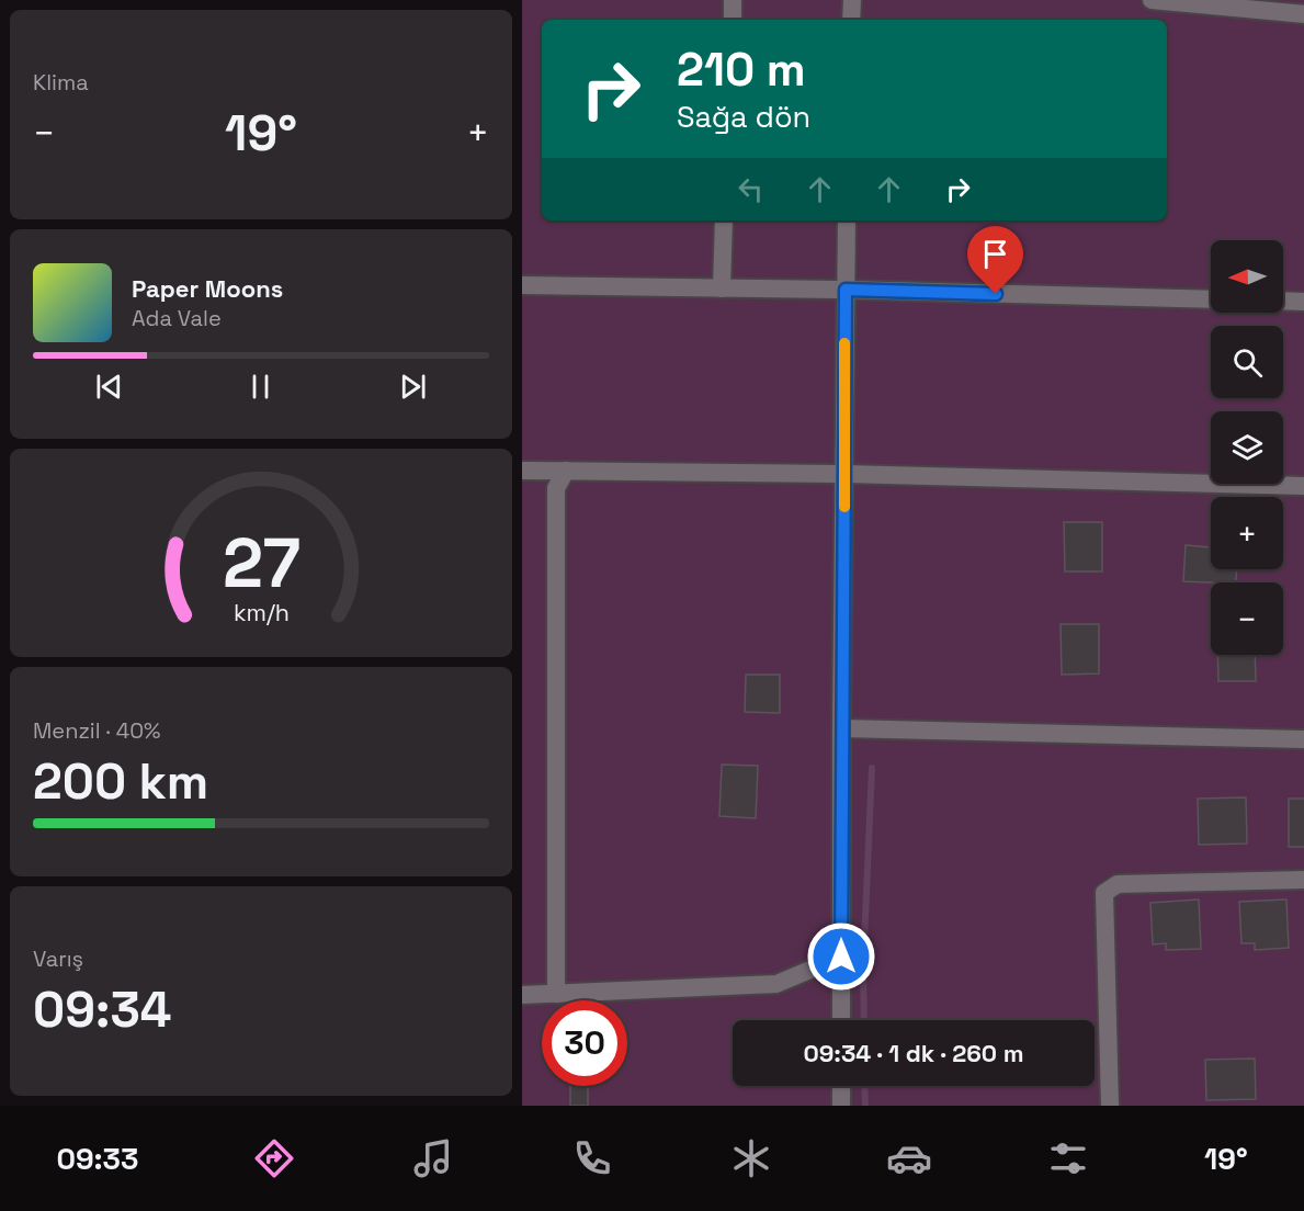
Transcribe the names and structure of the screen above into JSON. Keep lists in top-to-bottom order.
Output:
{
  "north": "left",
  "page": {
    "tile": [
      "Klima",
      ["Menzil · 40%", "200 km"],
      ["Varış", "09:34"]
    ],
    "turn": ["210 m", "Sağa dön"],
    "heat": ["−", "19°", "+"],
    "map_buttons": ["+", "−"],
    "song": ["Paper Moons", "Ada Vale"],
    "limit": "30",
    "trip": "09:34 · 1 dk · 260 m",
    "tabs": ["09:33", "19°"],
    "gauge": ["27", "km/h"]
  }
}
